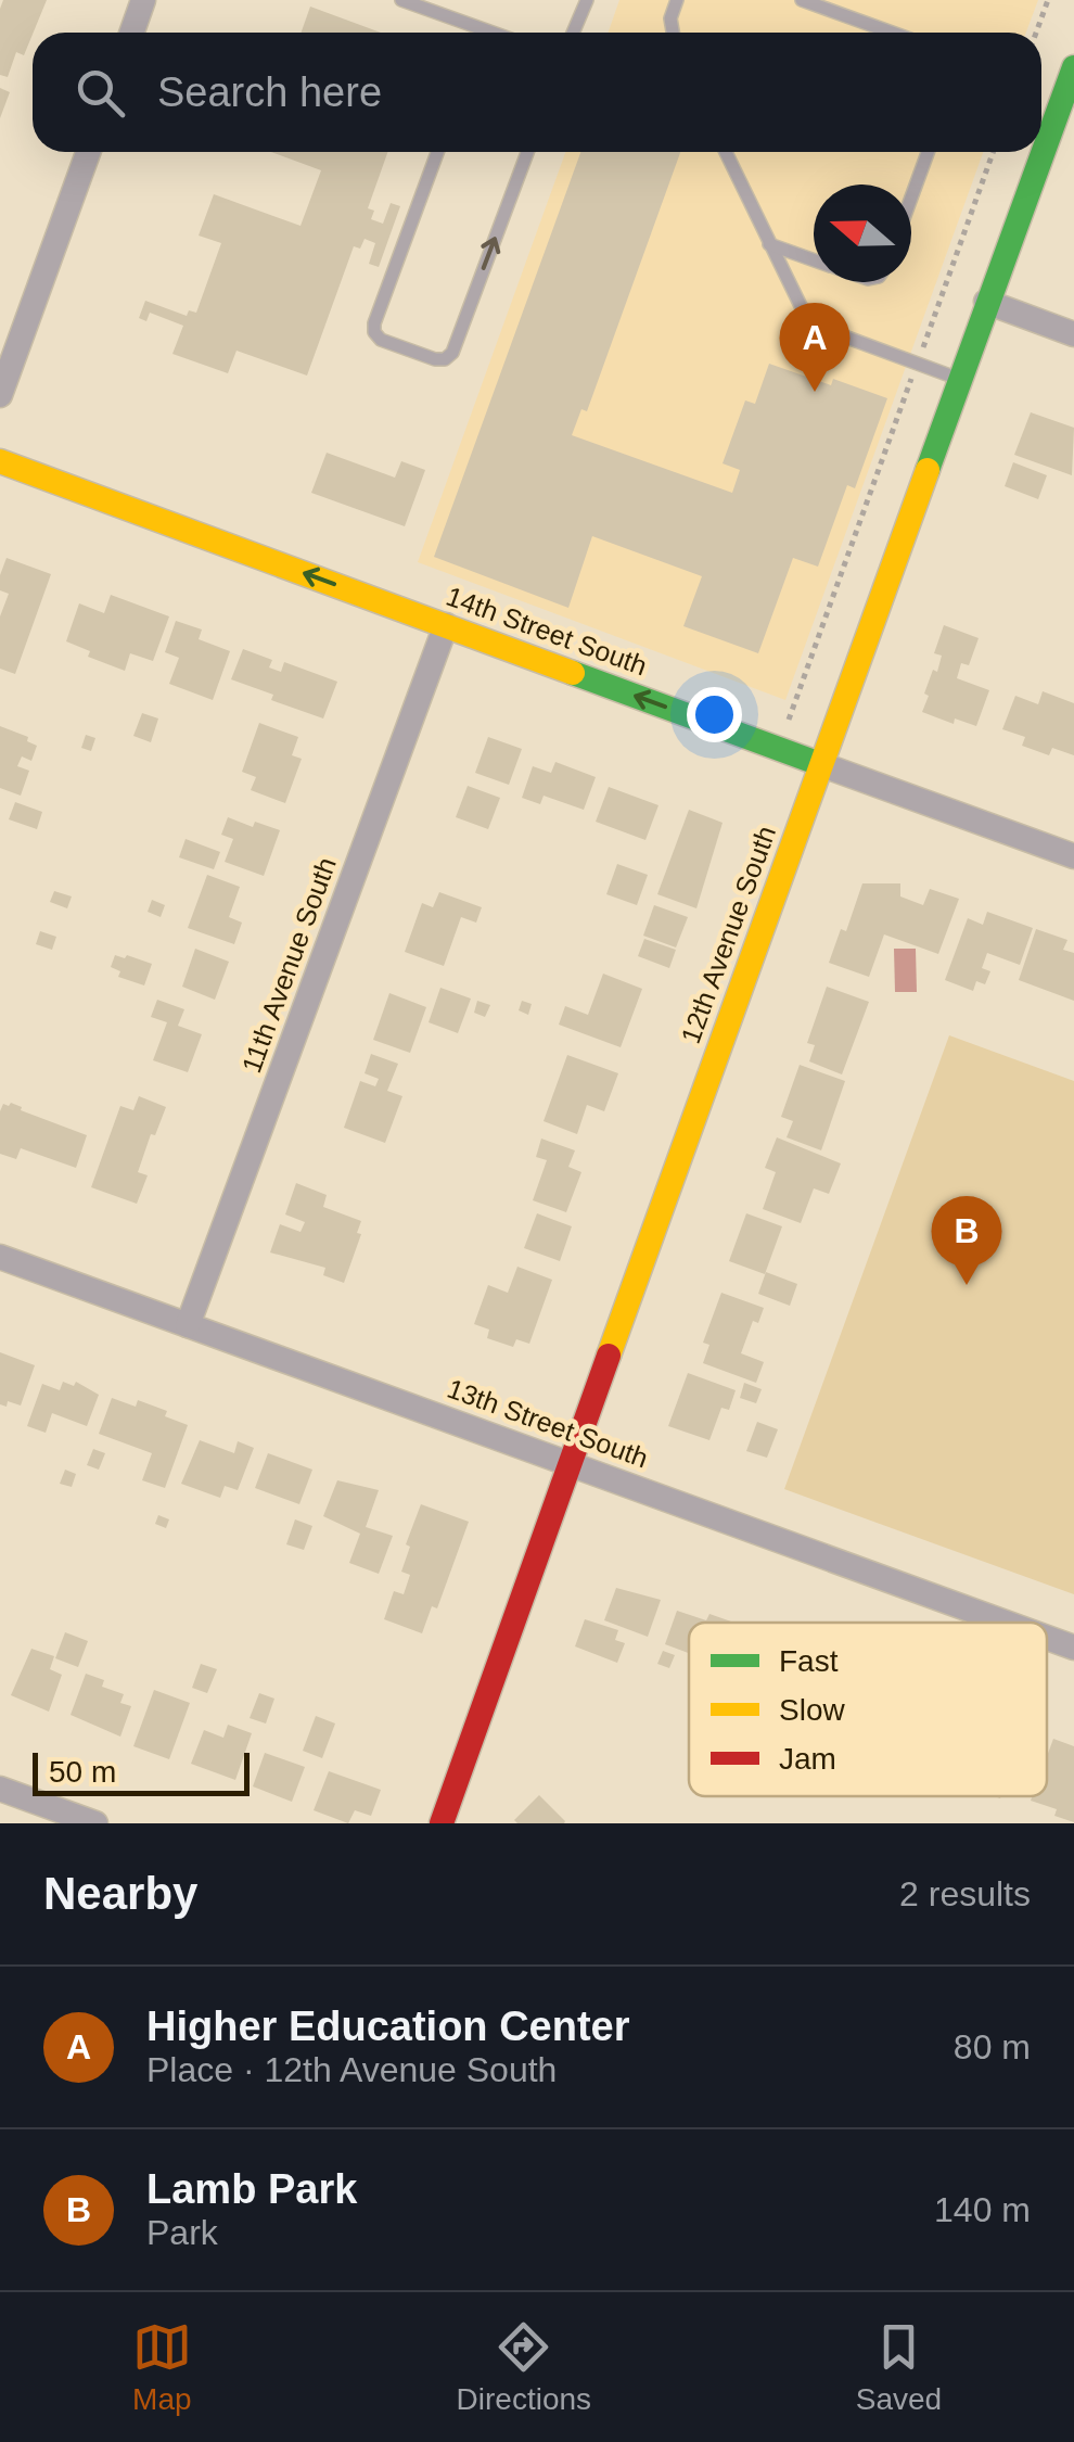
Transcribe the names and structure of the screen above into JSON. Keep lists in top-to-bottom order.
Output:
{
  "streets": {
    "street": [
      "14th Street South",
      "12th Avenue South",
      "11th Avenue South",
      "13th Street South"
    ]
  },
  "crossings": [
    ["14th Street South", "12th Avenue South"],
    ["14th Street South", "11th Avenue South"],
    ["12th Avenue South", "13th Street South"],
    ["11th Avenue South", "13th Street South"]
  ],
  "one_way": ["14th Street South"],
  "legend": ["Fast", "Slow", "Jam"],
  "scale_bar": "50 m",
  "north": "left",
  "page": {
    "search": "Search here",
    "pins": ["A", "B"],
    "scale": "50 m",
    "heading": ["Nearby", "2 results"],
    "list": [
      {
        "mark": "A",
        "name": "Higher Education Center",
        "note": "Place · 12th Avenue South",
        "value": "80 m"
      },
      {
        "mark": "B",
        "name": "Lamb Park",
        "note": "Park",
        "value": "140 m"
      }
    ],
    "nav": ["Map", "Directions", "Saved"]
  }
}
